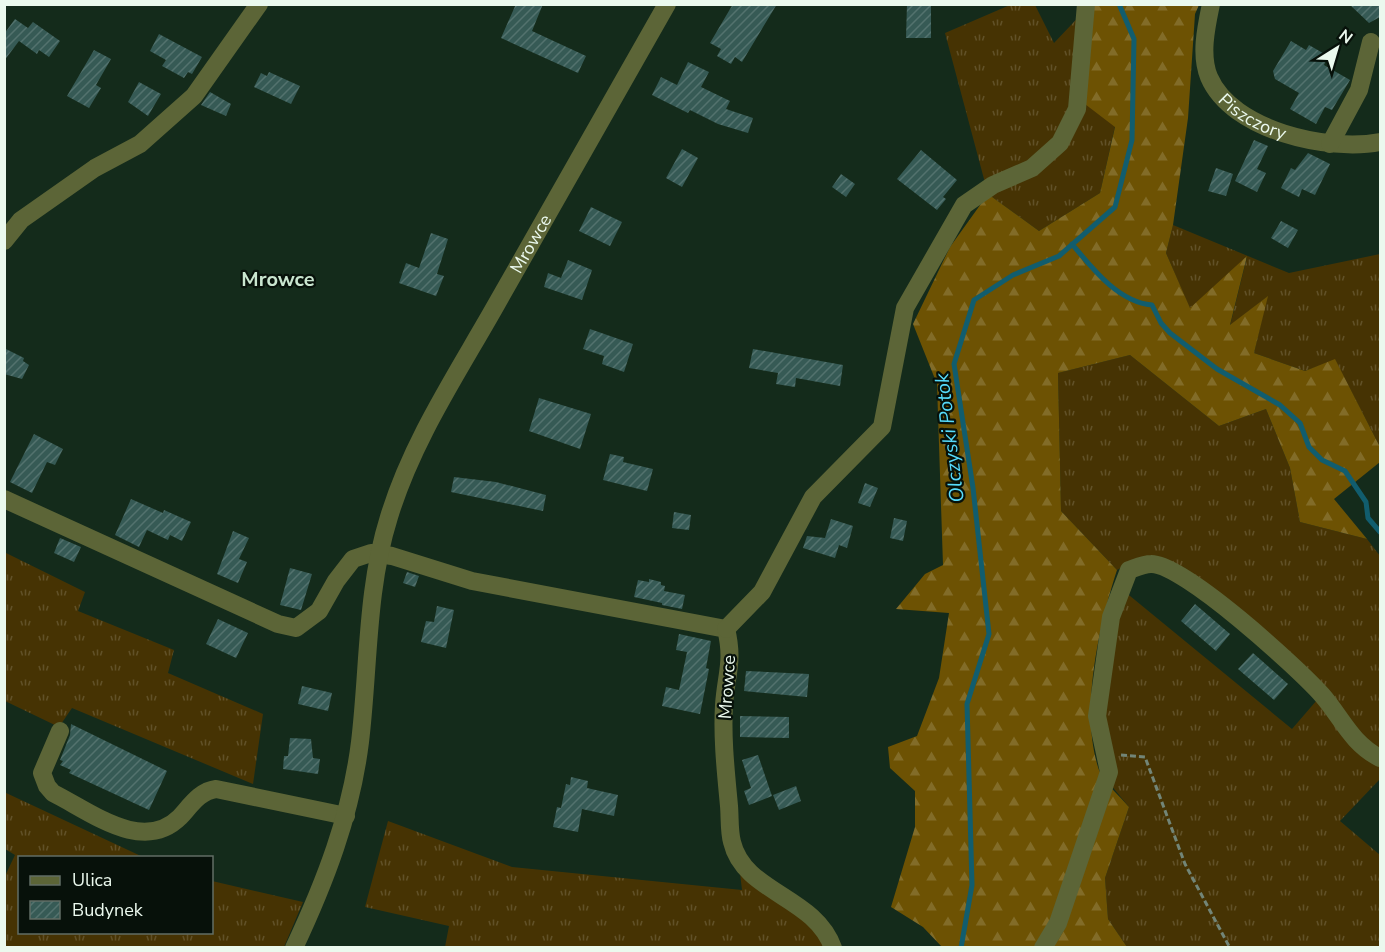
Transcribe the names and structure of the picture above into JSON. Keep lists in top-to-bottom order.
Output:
{
  "streets": {
    "street": ["Piszczory", "Mrowce"]
  },
  "districts": ["Mrowce"],
  "water": ["Olczyski Potok"],
  "legend": ["Ulica", "Budynek"],
  "north": "top right"
}
